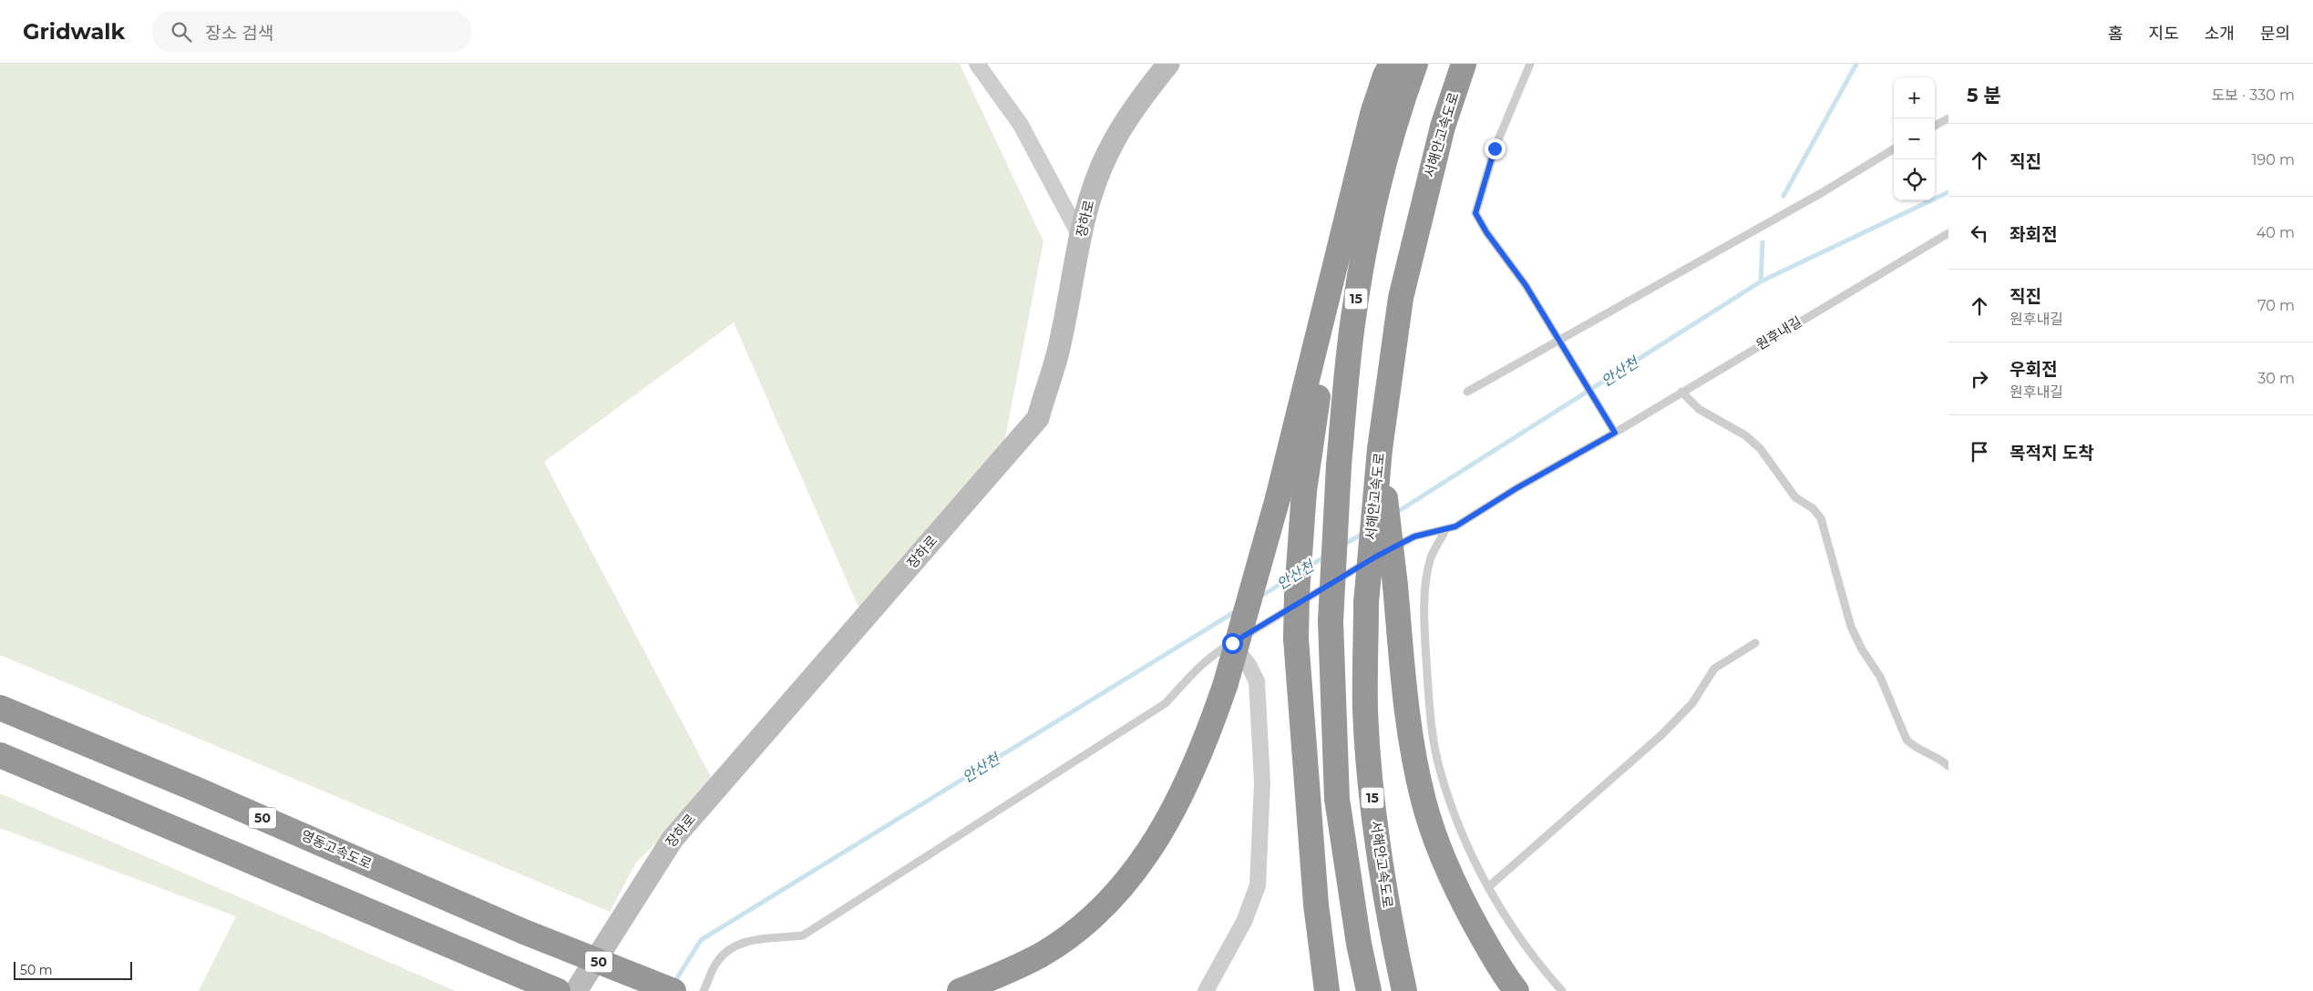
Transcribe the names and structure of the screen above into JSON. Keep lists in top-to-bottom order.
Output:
{
  "streets": {
    "highway": [
      "서해안고속도로",
      "15",
      "50",
      "영동고속도로"
    ],
    "street": ["장하로"],
    "lane": ["원후내길"]
  },
  "water": ["안산천"],
  "scale_bar": "50 m",
  "page": {
    "header": "Gridwalk",
    "search": "장소 검색",
    "nav": [
      "홈",
      "지도",
      "소개",
      "문의"
    ],
    "heading": ["5 분", "도보 · 330 m"],
    "map_buttons": ["+", "−"],
    "list": [
      ["직진", "190 m"],
      ["좌회전", "40 m"],
      ["직진", "원후내길", "70 m"],
      ["우회전", "원후내길", "30 m"],
      "목적지 도착"
    ],
    "scale": "50 m"
  }
}
